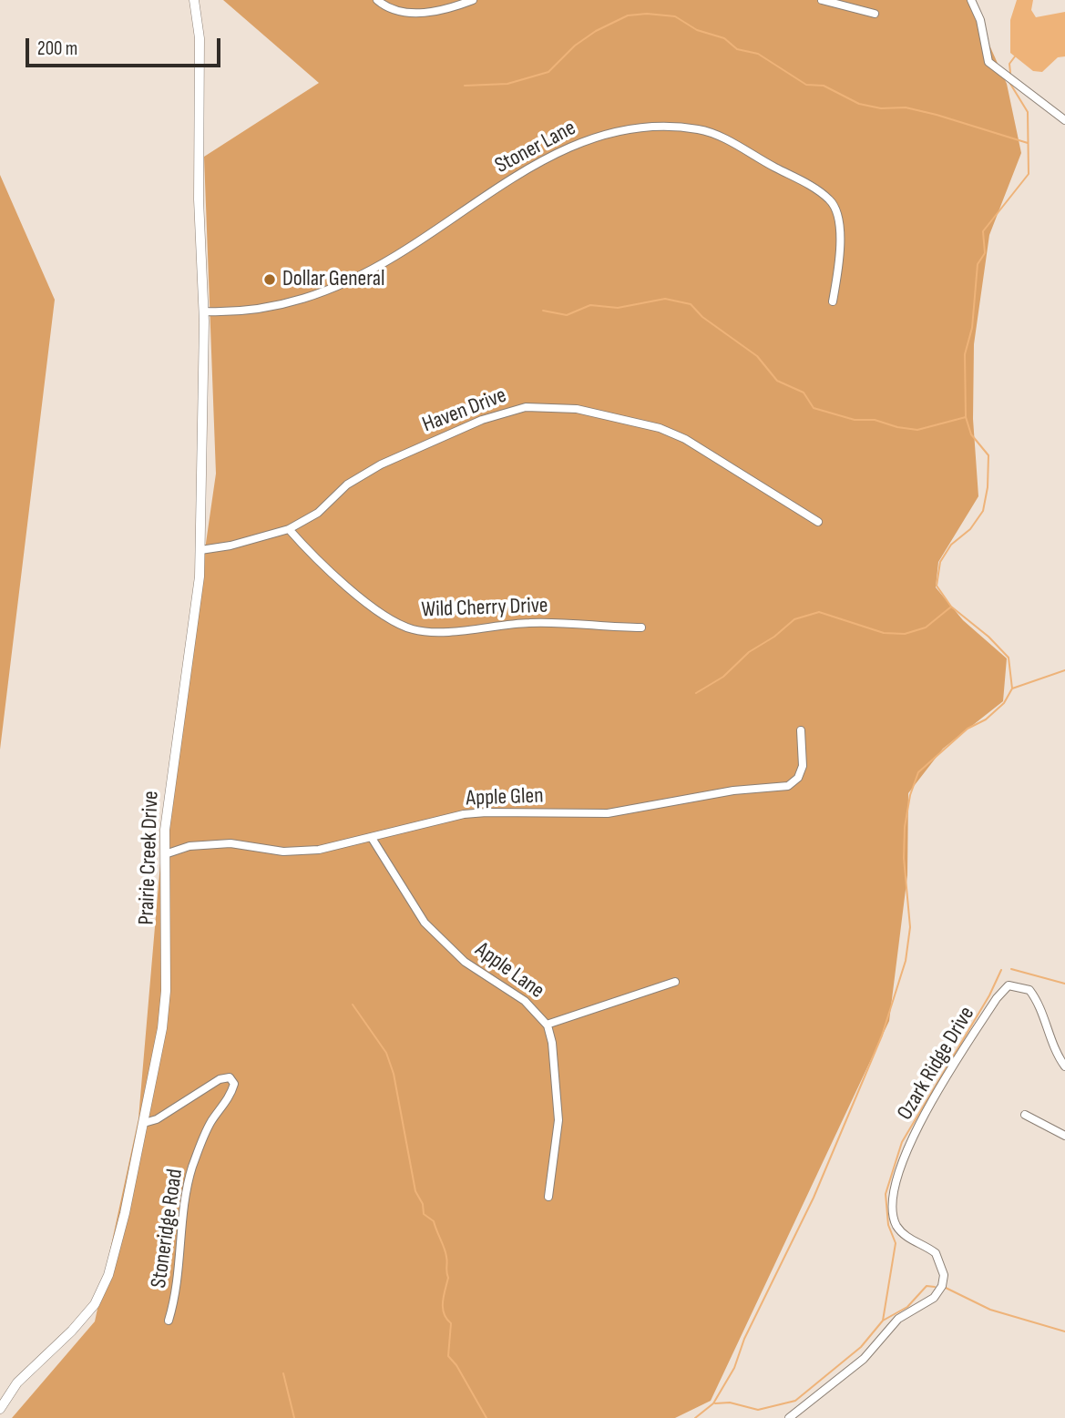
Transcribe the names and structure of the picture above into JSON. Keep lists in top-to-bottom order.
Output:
{
  "streets": {
    "main road": ["Prairie Creek Drive"],
    "street": [
      "Stoner Lane",
      "Haven Drive",
      "Wild Cherry Drive",
      "Apple Glen",
      "Apple Lane",
      "Ozark Ridge Drive",
      "Stoneridge Road"
    ]
  },
  "crossings": [
    ["Stoner Lane", "Prairie Creek Drive"],
    ["Haven Drive", "Wild Cherry Drive"],
    ["Haven Drive", "Prairie Creek Drive"],
    ["Apple Glen", "Prairie Creek Drive"],
    ["Apple Glen", "Apple Lane"],
    ["Prairie Creek Drive", "Stoneridge Road"]
  ],
  "places": ["Dollar General"],
  "scale_bar": "200 m"
}
